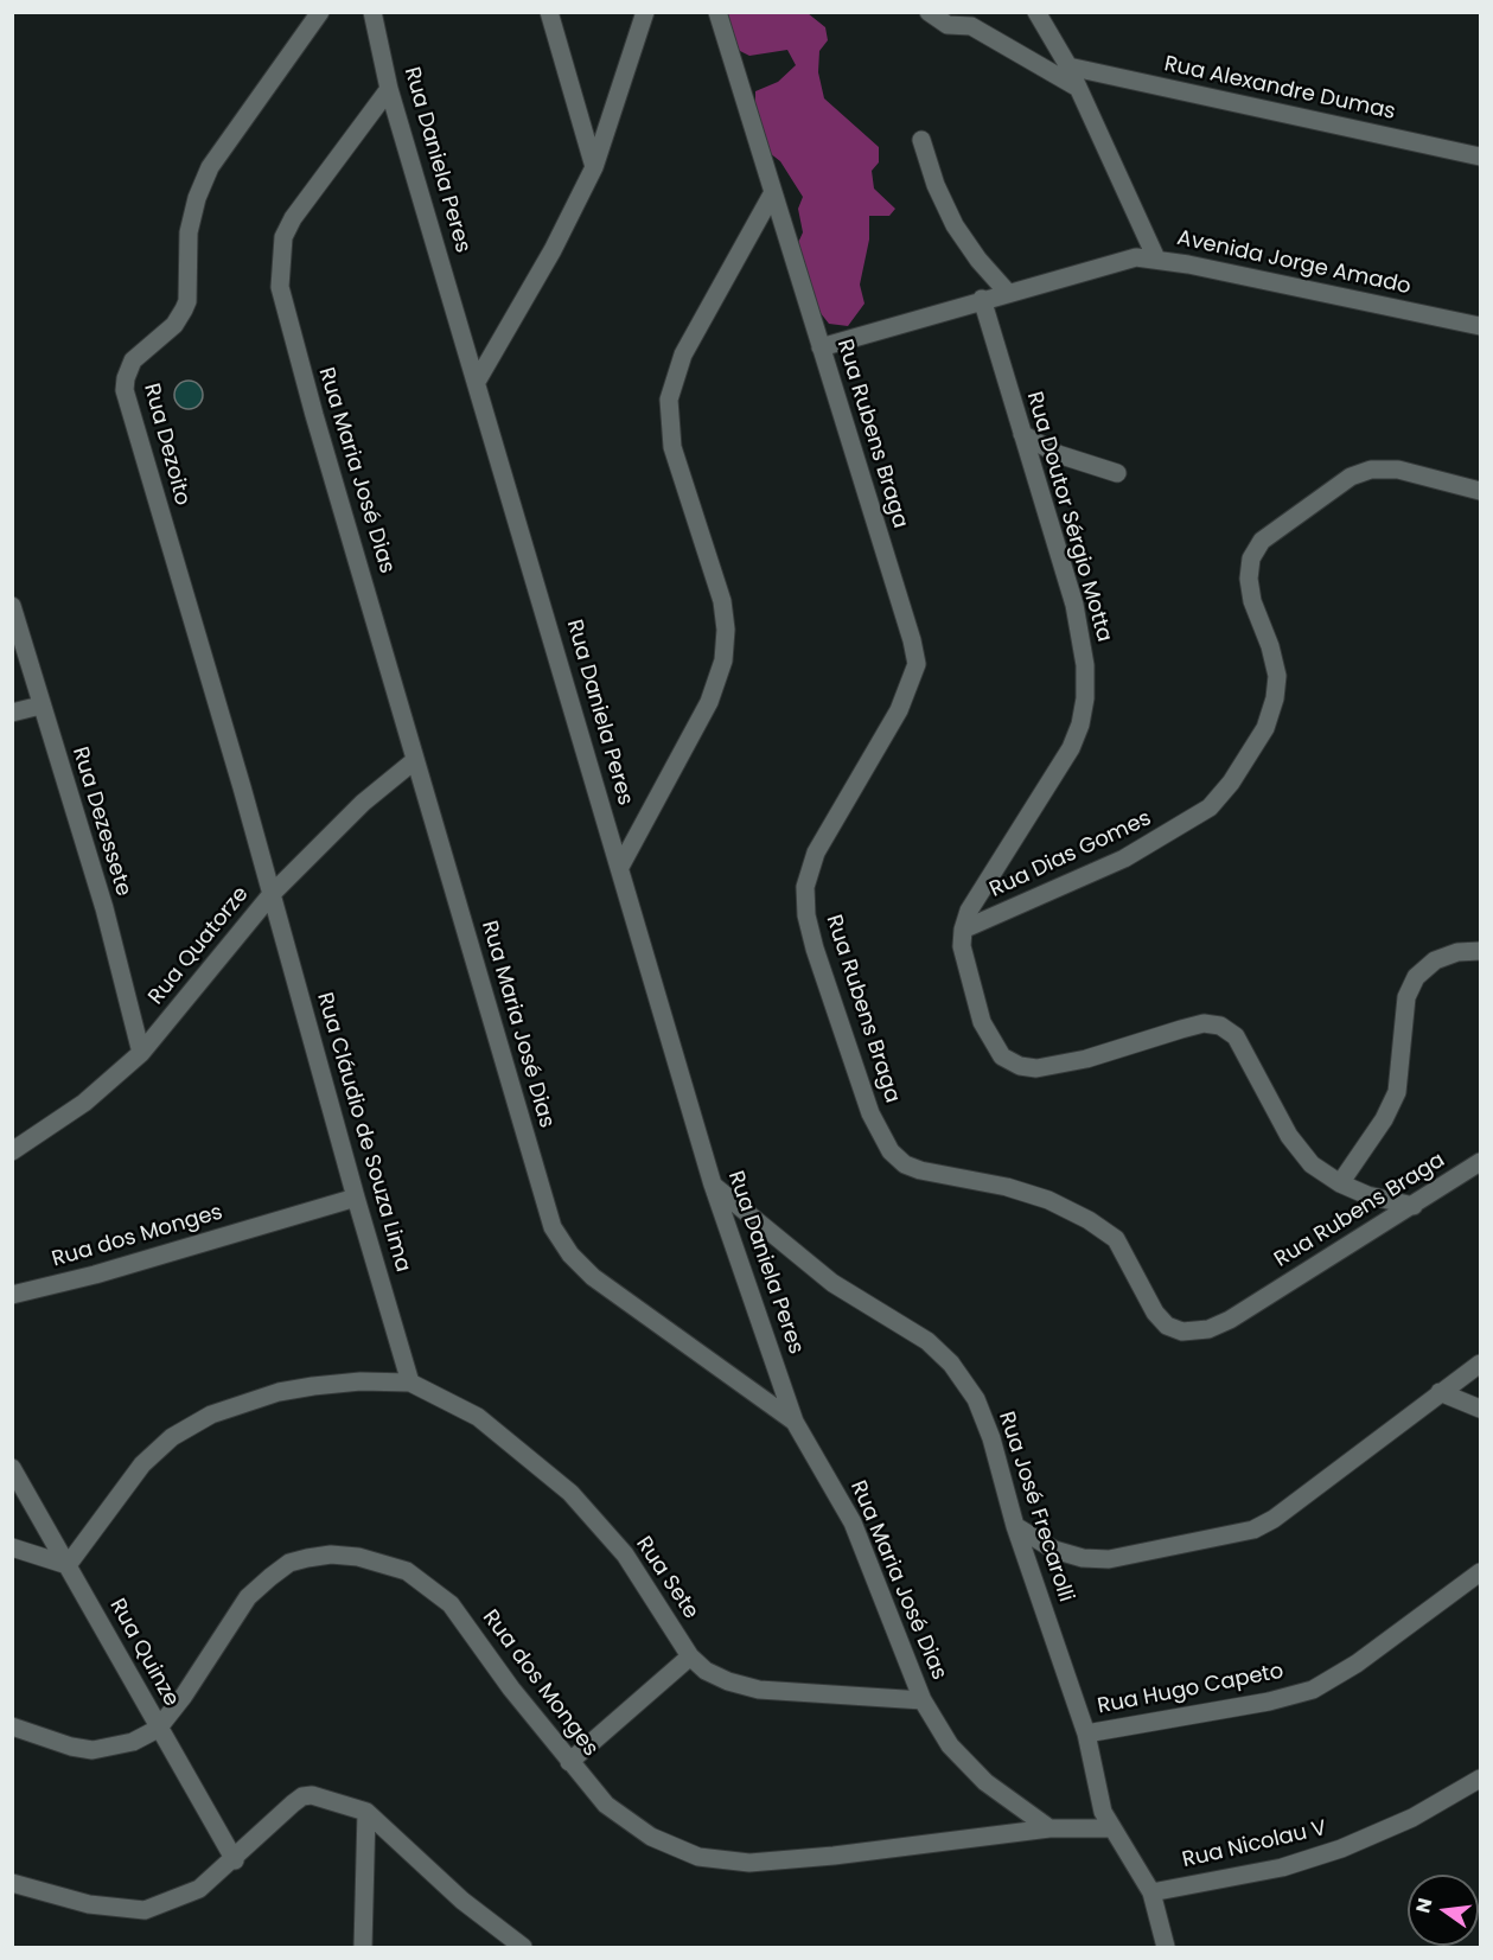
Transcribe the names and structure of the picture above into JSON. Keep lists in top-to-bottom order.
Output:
{
  "streets": {
    "street": [
      "Rua Alexandre Dumas",
      "Rua Daniela Peres",
      "Avenida Jorge Amado",
      "Rua Rubens Braga",
      "Rua Dezoito",
      "Rua Maria José Dias",
      "Rua Doutor Sérgio Motta",
      "Rua Dezessete",
      "Rua Dias Gomes",
      "Rua Quatorze",
      "Rua Cláudio de Souza Lima",
      "Rua dos Monges",
      "Rua José Frecarolli",
      "Rua Sete",
      "Rua Quinze",
      "Rua Hugo Capeto",
      "Rua Nicolau V"
    ]
  },
  "crossings": [
    ["Rua Alexandre Dumas", "Avenida Jorge Amado"],
    ["Rua Daniela Peres", "Rua Maria José Dias"],
    ["Rua Daniela Peres", "Rua José Frecarolli"],
    ["Rua Rubens Braga", "Rua Doutor Sérgio Motta"],
    ["Rua Dezoito", "Rua Quatorze"],
    ["Rua Dezoito", "Rua Cláudio de Souza Lima"],
    ["Rua Maria José Dias", "Rua Quatorze"],
    ["Rua Maria José Dias", "Rua dos Monges"],
    ["Rua Maria José Dias", "Rua Sete"],
    ["Rua Doutor Sérgio Motta", "Rua Dias Gomes"],
    ["Rua Dezessete", "Rua Quatorze"],
    ["Rua Quatorze", "Rua Cláudio de Souza Lima"],
    ["Rua Cláudio de Souza Lima", "Rua dos Monges"],
    ["Rua Cláudio de Souza Lima", "Rua Sete"],
    ["Rua dos Monges", "Rua José Frecarolli"],
    ["Rua dos Monges", "Rua Quinze"],
    ["Rua José Frecarolli", "Rua Hugo Capeto"],
    ["Rua José Frecarolli", "Rua Nicolau V"]
  ],
  "north": "left"
}
